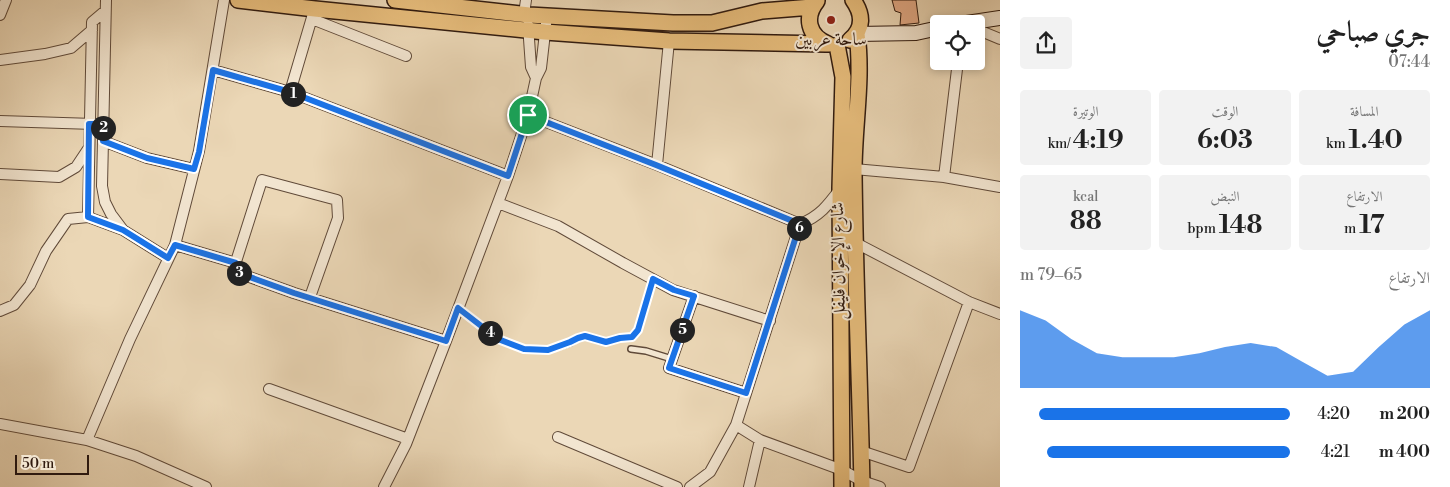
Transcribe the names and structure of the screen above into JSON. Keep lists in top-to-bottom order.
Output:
{
  "streets": {
    "main road": ["شارع الإخوان فليفل"]
  },
  "places": ["ساحة عربين"],
  "scale_bar": "50 m",
  "page": {
    "heading": ["جري صباحي", "07:44"],
    "pins": [
      "1",
      "2",
      "6",
      "3",
      "5",
      "4"
    ],
    "stats": [
      ["المسافة", "1.40 km"],
      ["الوقت", "6:03"],
      ["الوتيرة", "4:19 /km"],
      ["الارتفاع", "17 m"],
      ["النبض", "148 bpm"],
      ["kcal", "88"]
    ],
    "chart": ["الارتفاع", "65–79 m"],
    "list": [
      {
        "name": "200 m",
        "note": "4:20"
      },
      {
        "name": "400 m",
        "note": "4:21"
      }
    ],
    "scale": "50 m"
  }
}
